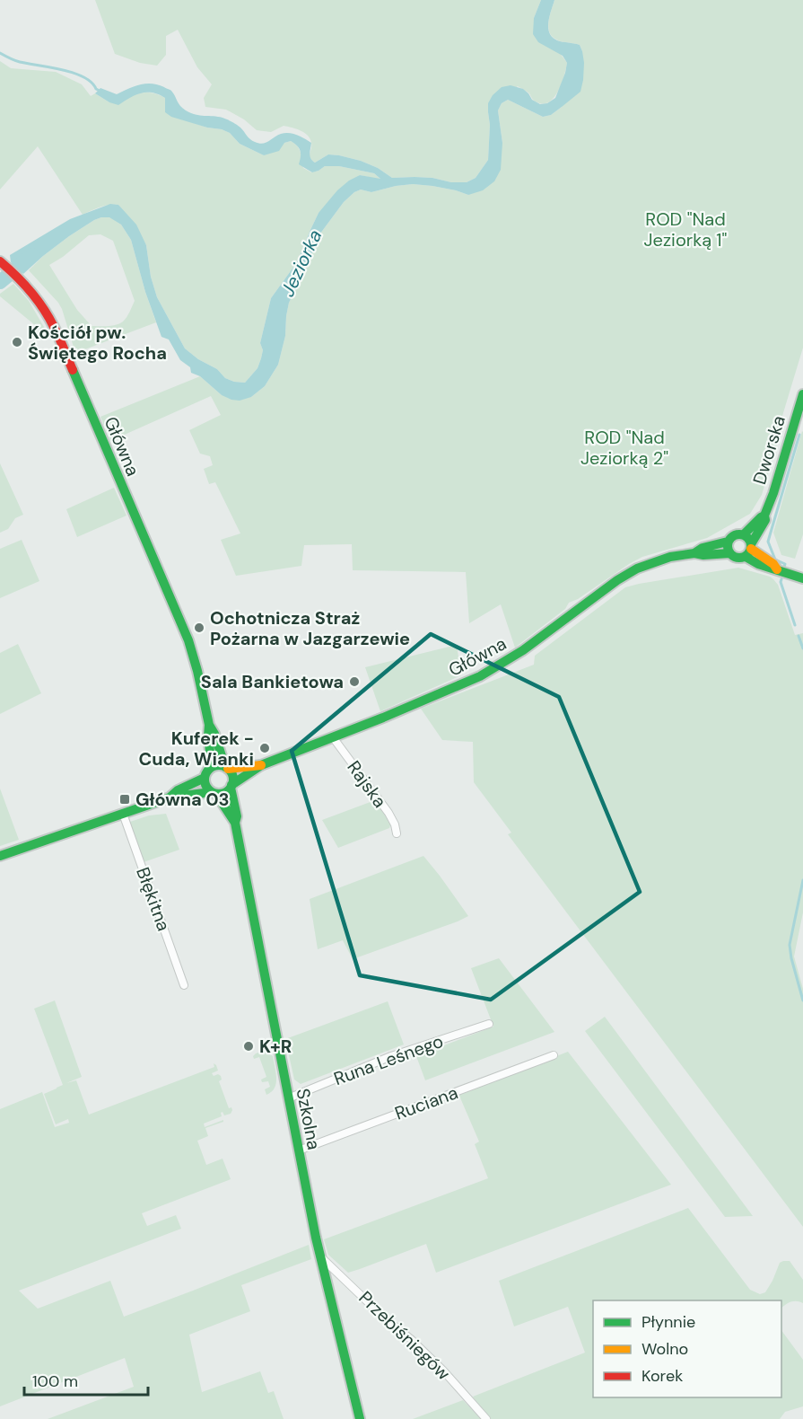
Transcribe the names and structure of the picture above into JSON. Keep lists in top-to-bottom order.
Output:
{
  "streets": {
    "street": [
      "Główna",
      "Dworska",
      "Rajska",
      "Błękitna",
      "Runa Leśnego",
      "Ruciana",
      "Szkolna",
      "Przebiśniegów"
    ]
  },
  "crossings": [
    ["Główna", "Dworska"],
    ["Główna", "Rajska"],
    ["Główna", "Szkolna"],
    ["Runa Leśnego", "Szkolna"],
    ["Ruciana", "Szkolna"],
    ["Szkolna", "Przebiśniegów"]
  ],
  "water": ["Jeziorka"],
  "parks": ["ROD \"Nad Jeziorką 1\"", "ROD \"Nad Jeziorką 2\""],
  "places": {
    "other": [
      "Kościół pw. Świętego Rocha",
      "Ochotnicza Straż Pożarna w Jazgarzewie",
      "Sala Bankietowa",
      "Kuferek - Cuda, Wianki",
      "K+R"
    ],
    "transit": ["Główna 03"]
  },
  "legend": ["Płynnie", "Wolno", "Korek"],
  "scale_bar": "100 m"
}
